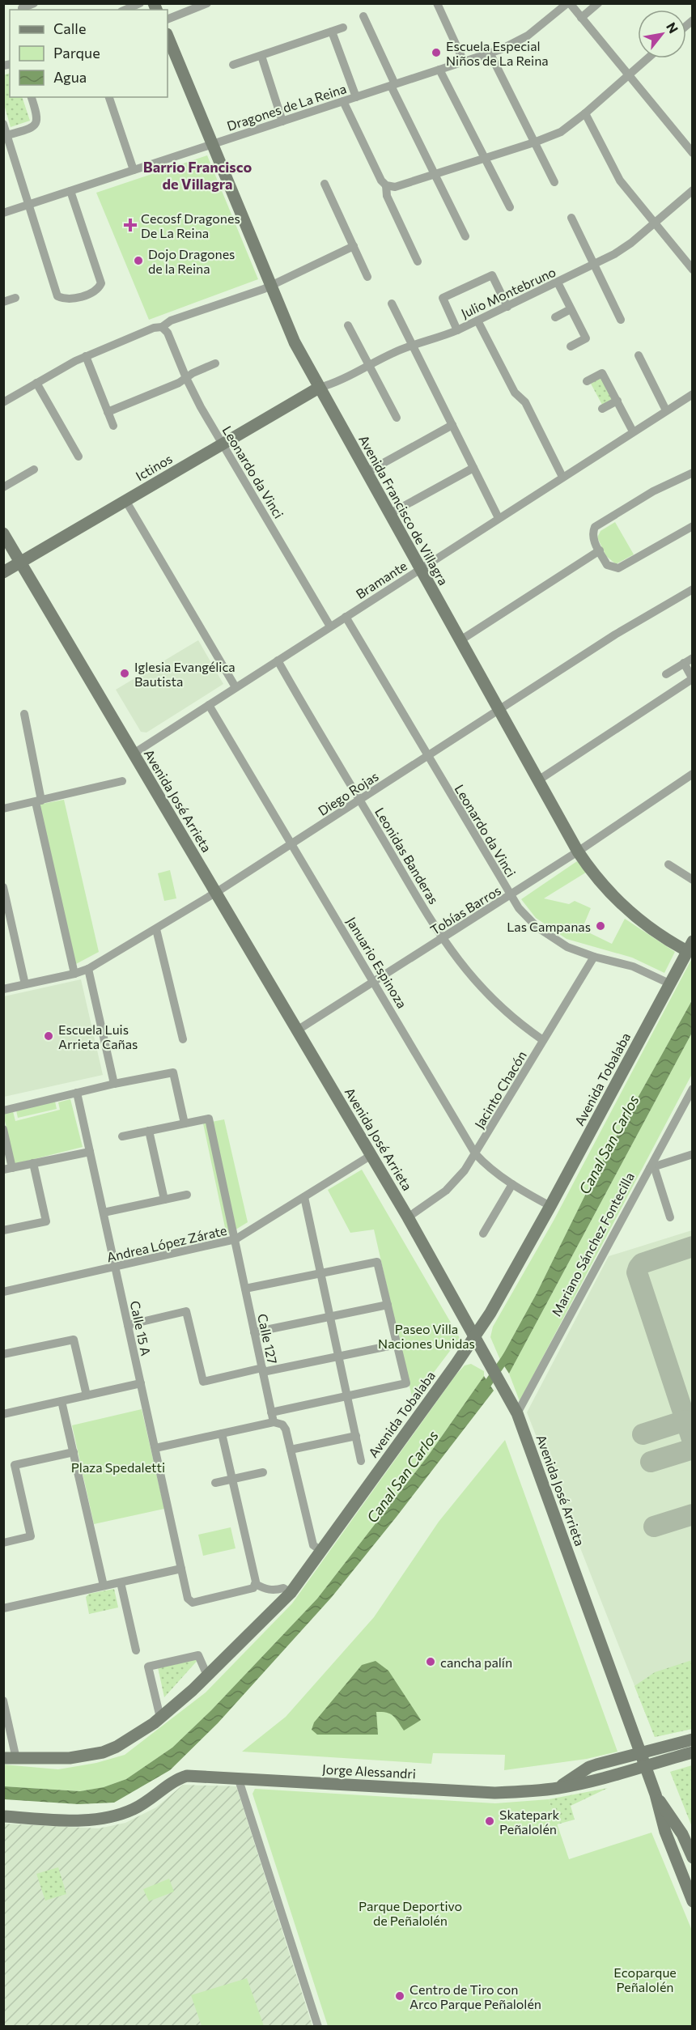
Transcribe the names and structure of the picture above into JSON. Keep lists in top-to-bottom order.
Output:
{
  "streets": {
    "main road": [
      "Ictinos",
      "Avenida Francisco de Villagra",
      "Avenida José Arrieta",
      "Avenida Tobalaba",
      "Jorge Alessandri"
    ],
    "street": [
      "Dragones de La Reina",
      "Julio Montebruno",
      "Leonardo da Vinci",
      "Bramante",
      "Diego Rojas",
      "Leonidas Banderas",
      "Tobías Barros",
      "Januario Espinoza",
      "Jacinto Chacón",
      "Andrea López Zárate",
      "Mariano Sánchez Fontecilla",
      "Calle 15 A",
      "Calle 127"
    ]
  },
  "crossings": [
    ["Dragones de La Reina", "Avenida Francisco de Villagra"],
    ["Julio Montebruno", "Ictinos"],
    ["Julio Montebruno", "Avenida Francisco de Villagra"],
    ["Ictinos", "Leonardo da Vinci"],
    ["Ictinos", "Avenida Francisco de Villagra"],
    ["Ictinos", "Avenida José Arrieta"],
    ["Leonardo da Vinci", "Bramante"],
    ["Leonardo da Vinci", "Diego Rojas"],
    ["Leonardo da Vinci", "Tobías Barros"],
    ["Leonardo da Vinci", "Avenida Tobalaba"],
    ["Leonardo da Vinci", "Jacinto Chacón"],
    ["Avenida Francisco de Villagra", "Bramante"],
    ["Avenida Francisco de Villagra", "Diego Rojas"],
    ["Avenida Francisco de Villagra", "Tobías Barros"],
    ["Avenida Francisco de Villagra", "Avenida Tobalaba"],
    ["Bramante", "Avenida José Arrieta"],
    ["Bramante", "Leonidas Banderas"],
    ["Bramante", "Januario Espinoza"],
    ["Diego Rojas", "Avenida José Arrieta"],
    ["Diego Rojas", "Leonidas Banderas"],
    ["Diego Rojas", "Januario Espinoza"],
    ["Avenida José Arrieta", "Tobías Barros"],
    ["Avenida José Arrieta", "Avenida Tobalaba"],
    ["Avenida José Arrieta", "Jacinto Chacón"],
    ["Avenida José Arrieta", "Andrea López Zárate"],
    ["Avenida José Arrieta", "Mariano Sánchez Fontecilla"],
    ["Avenida José Arrieta", "Jorge Alessandri"],
    ["Leonidas Banderas", "Tobías Barros"],
    ["Leonidas Banderas", "Jacinto Chacón"],
    ["Tobías Barros", "Januario Espinoza"],
    ["Januario Espinoza", "Avenida Tobalaba"],
    ["Januario Espinoza", "Jacinto Chacón"],
    ["Avenida Tobalaba", "Calle 127"],
    ["Andrea López Zárate", "Calle 15 A"],
    ["Andrea López Zárate", "Calle 127"]
  ],
  "districts": ["Barrio Francisco de Villagra"],
  "water": ["Canal San Carlos"],
  "parks": [
    "Paseo Villa Naciones Unidas",
    "Plaza Spedaletti",
    "Parque Deportivo de Peñalolén",
    "Ecoparque Peñalolén"
  ],
  "places": {
    "other": [
      "Escuela Especial Niños de La Reina",
      "Dojo Dragones de la Reina",
      "Iglesia Evangélica Bautista",
      "Las Campanas",
      "Escuela Luis Arrieta Cañas",
      "cancha palín",
      "Skatepark Peñalolén",
      "Centro de Tiro con Arco Parque Peñalolén"
    ],
    "health": ["Cecosf Dragones De La Reina"]
  },
  "legend": ["Calle", "Parque", "Agua"],
  "north": "top right"
}
